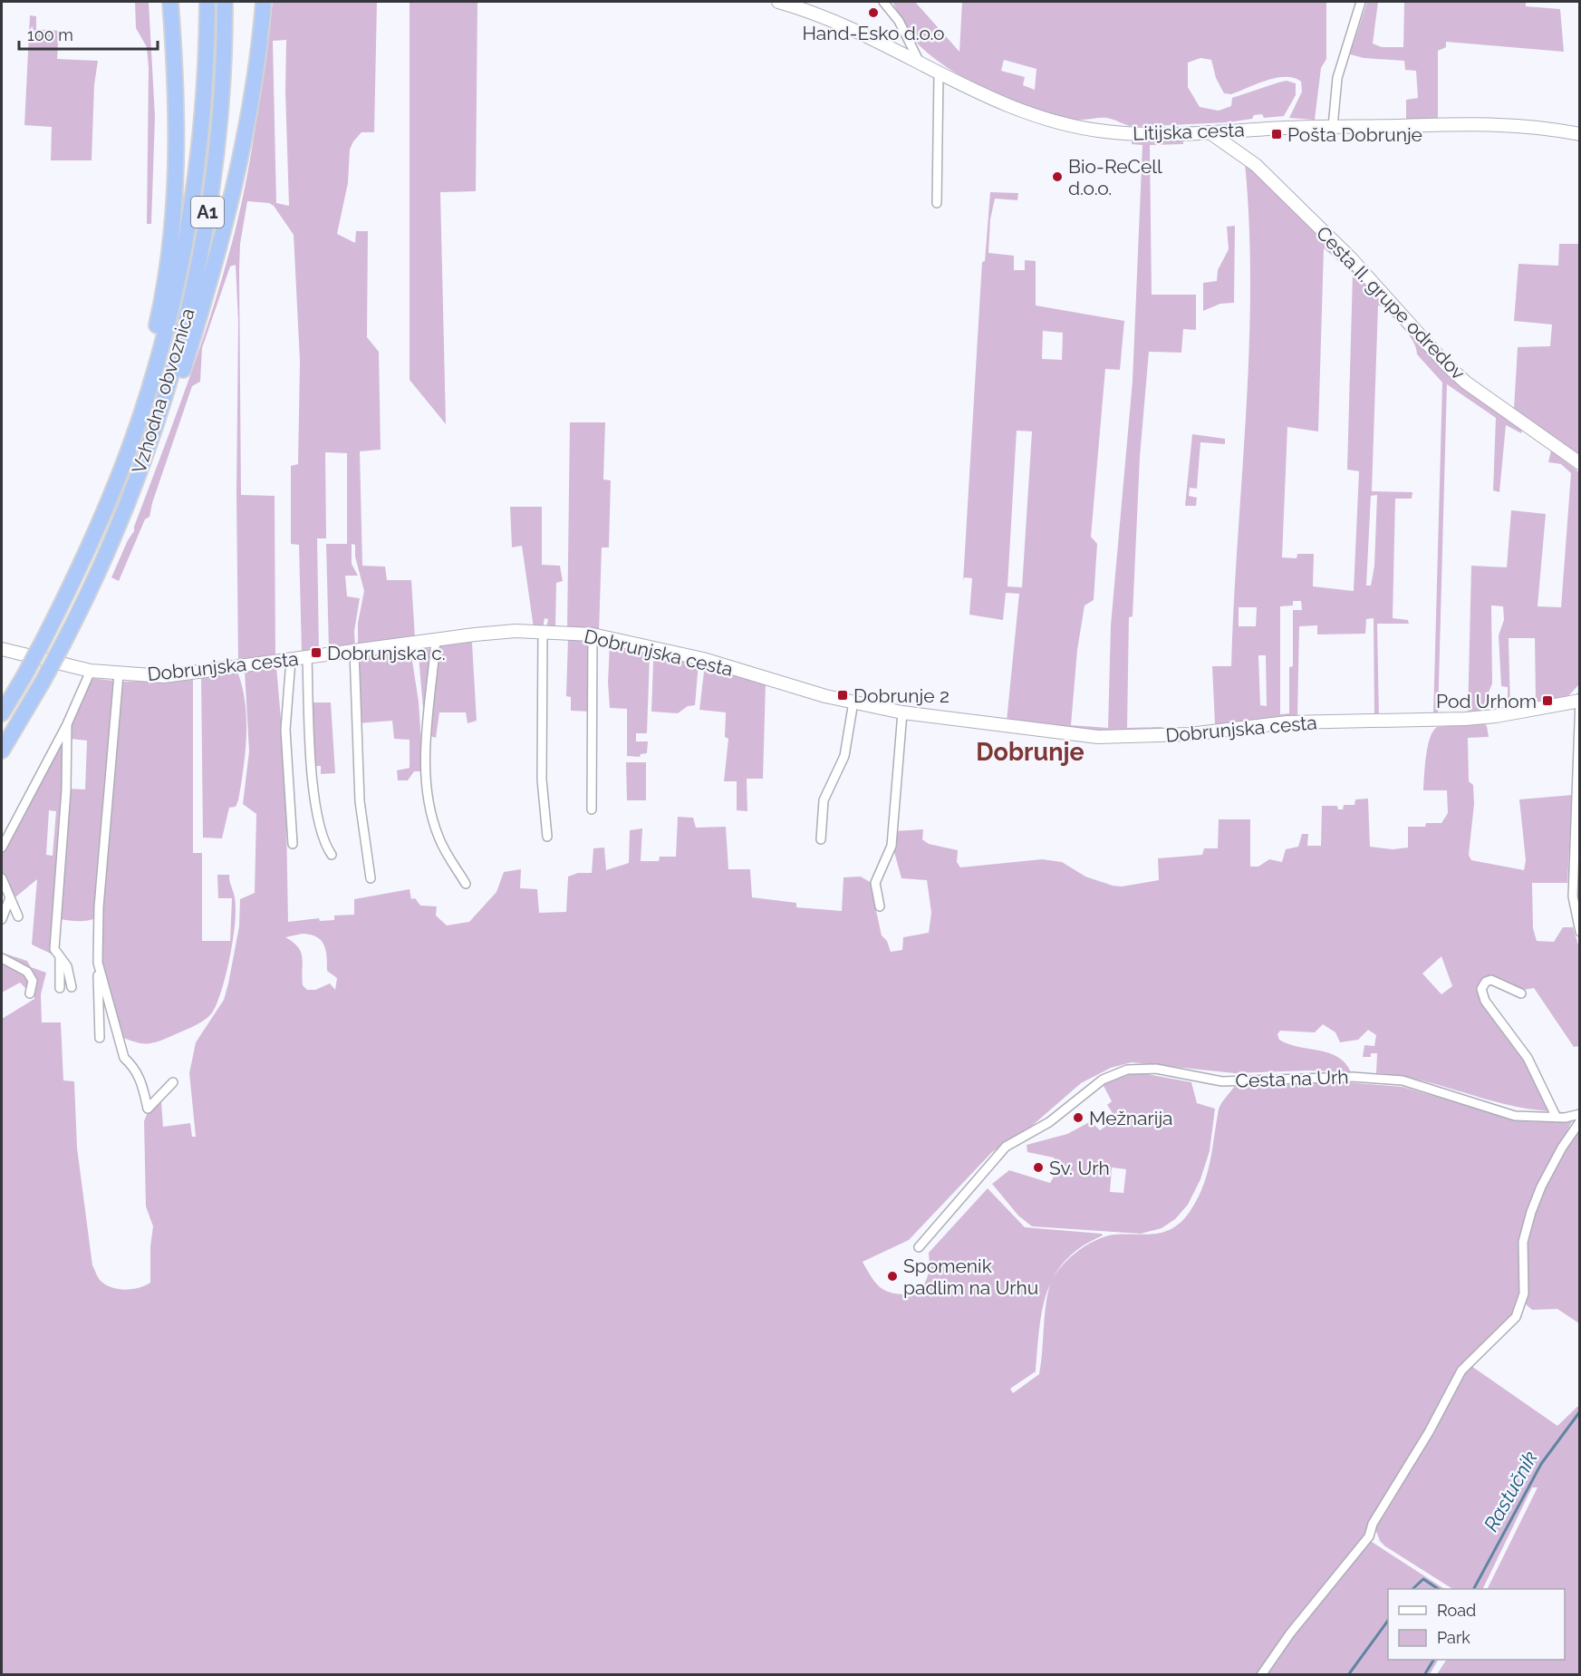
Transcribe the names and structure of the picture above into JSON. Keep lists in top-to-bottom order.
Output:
{
  "streets": {
    "highway": ["A1", "Vzhodna obvoznica"],
    "street": [
      "Litijska cesta",
      "Cesta II. grupe odredov",
      "Dobrunjska cesta",
      "Cesta na Urh"
    ]
  },
  "crossings": [
    ["Litijska cesta", "Cesta II. grupe odredov"]
  ],
  "districts": ["Dobrunje"],
  "water": ["Rastučnik"],
  "places": {
    "other": [
      "Hand-Esko d.o.o",
      "Bio-ReCell d.o.o.",
      "Mežnarija",
      "Sv. Urh",
      "Spomenik padlim na Urhu"
    ],
    "transit": [
      "Pošta Dobrunje",
      "Dobrunjska c.",
      "Dobrunje 2",
      "Pod Urhom"
    ]
  },
  "legend": ["Road", "Park"],
  "scale_bar": "100 m"
}
